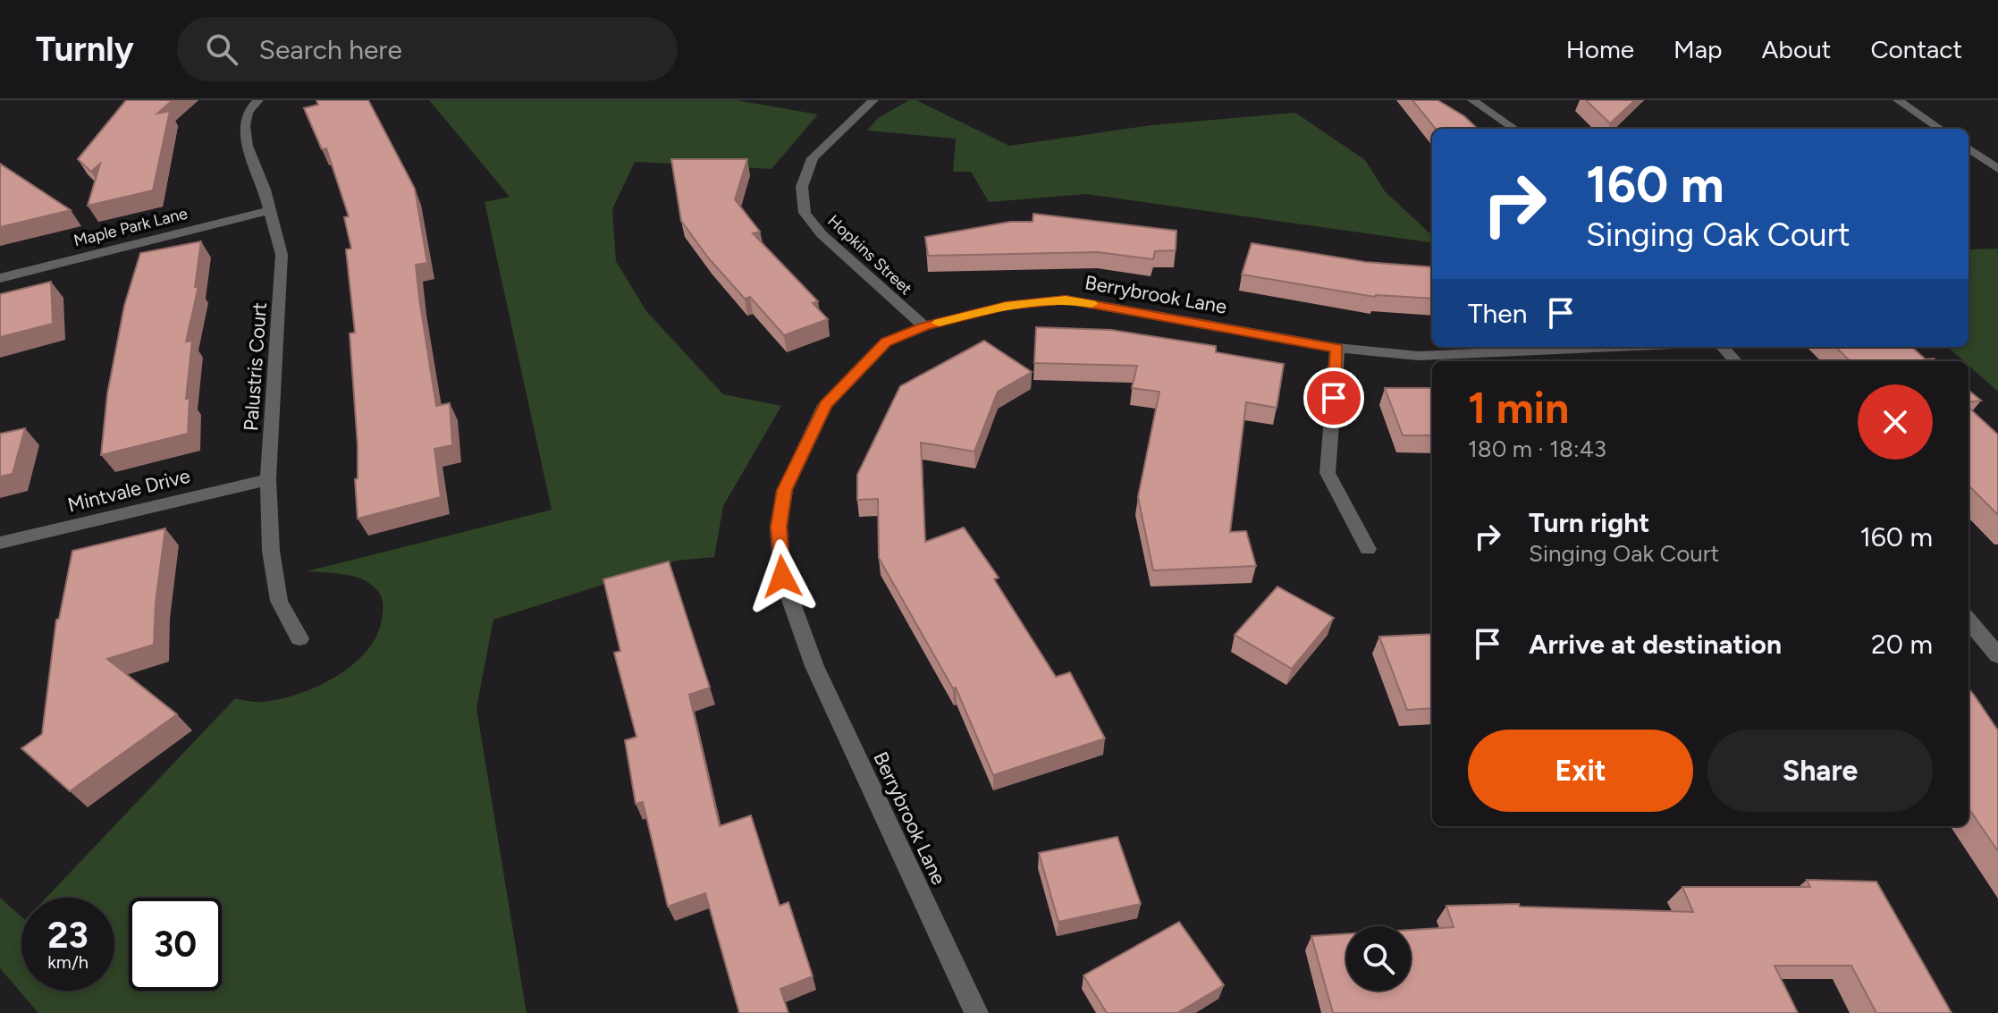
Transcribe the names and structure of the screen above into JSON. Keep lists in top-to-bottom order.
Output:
{
  "streets": {
    "street": [
      "Maple Park Lane",
      "Hopkins Street",
      "Berrybrook Lane",
      "Palustris Court",
      "Mintvale Drive"
    ]
  },
  "crossings": [
    ["Maple Park Lane", "Palustris Court"],
    ["Hopkins Street", "Berrybrook Lane"],
    ["Palustris Court", "Mintvale Drive"]
  ],
  "page": {
    "header": "Turnly",
    "search": "Search here",
    "nav": [
      "Home",
      "Map",
      "About",
      "Contact"
    ],
    "turn": ["160 m", "Singing Oak Court"],
    "then": "Then",
    "heading": ["1 min", "180 m · 18:43"],
    "list": [
      {
        "name": "Turn right",
        "note": "Singing Oak Court",
        "value": "160 m"
      },
      {
        "name": "Arrive at destination",
        "value": "20 m"
      }
    ],
    "buttons": ["Exit", "Share"],
    "speed": "23 km/h",
    "limit": "30"
  }
}
